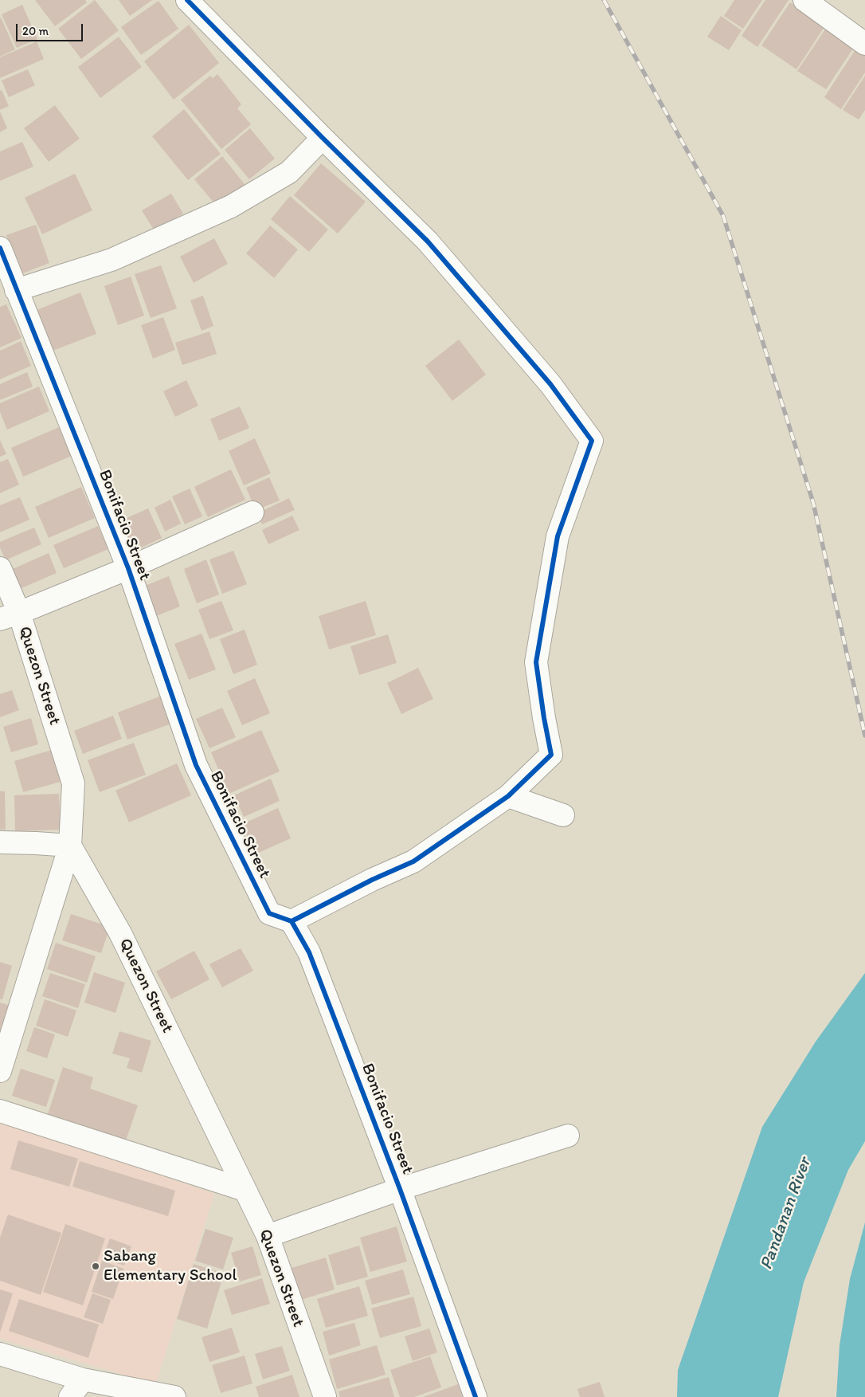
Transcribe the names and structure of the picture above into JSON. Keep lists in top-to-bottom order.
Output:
{
  "streets": {
    "street": ["Bonifacio Street", "Quezon Street"]
  },
  "water": ["Pandanan River"],
  "places": ["Sabang Elementary School"],
  "scale_bar": "20 m"
}
